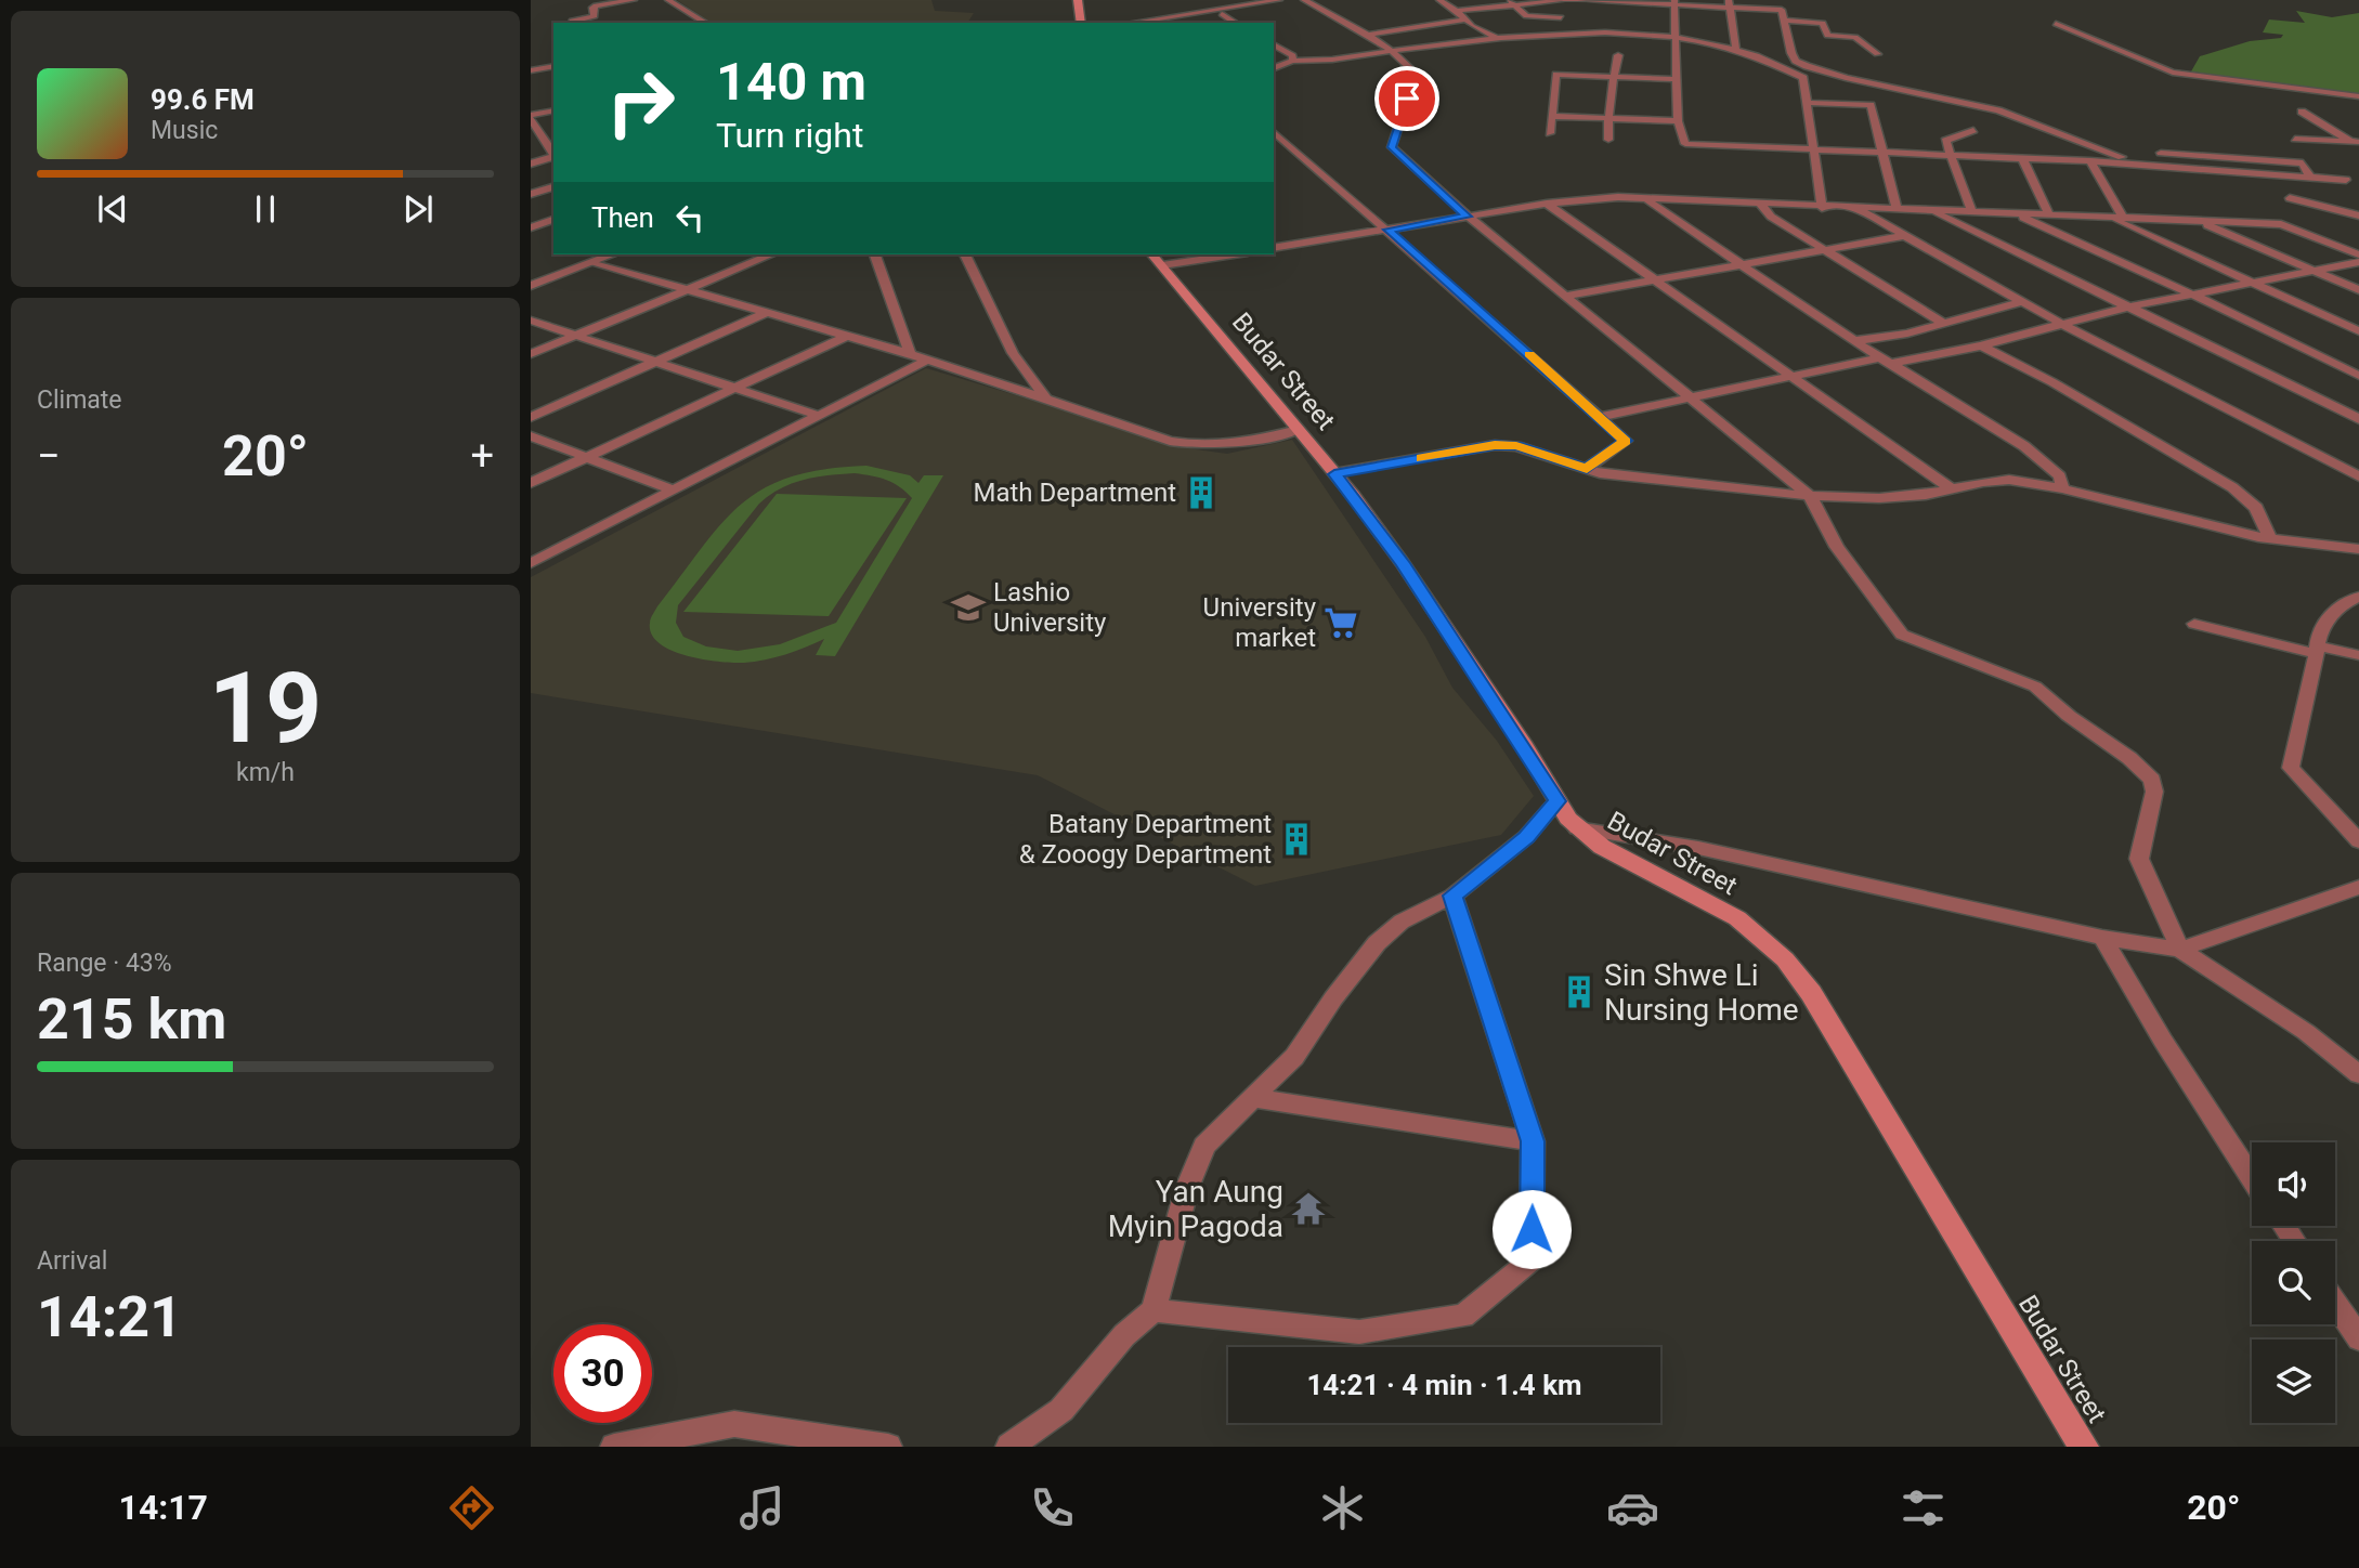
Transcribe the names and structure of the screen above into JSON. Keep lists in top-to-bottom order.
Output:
{
  "streets": {
    "main road": ["Budar Street"]
  },
  "places": {
    "building": ["Math Department", "Batany Department & Zooogy Department", "Sin Shwe Li Nursing Home"],
    "school or university": ["Lashio University"],
    "supermarket": ["University market"],
    "temple": ["Yan Aung Myin Pagoda"]
  },
  "page": {
    "turn": ["140 m", "Turn right"],
    "song": ["99.6 FM", "Music"],
    "then": "Then",
    "tile": [
      "Climate",
      ["19", "km/h"],
      ["Range · 43%", "215 km"],
      ["Arrival", "14:21"]
    ],
    "heat": ["−", "20°", "+"],
    "limit": "30",
    "trip": "14:21 · 4 min · 1.4 km",
    "tabs": ["14:17", "20°"]
  }
}
